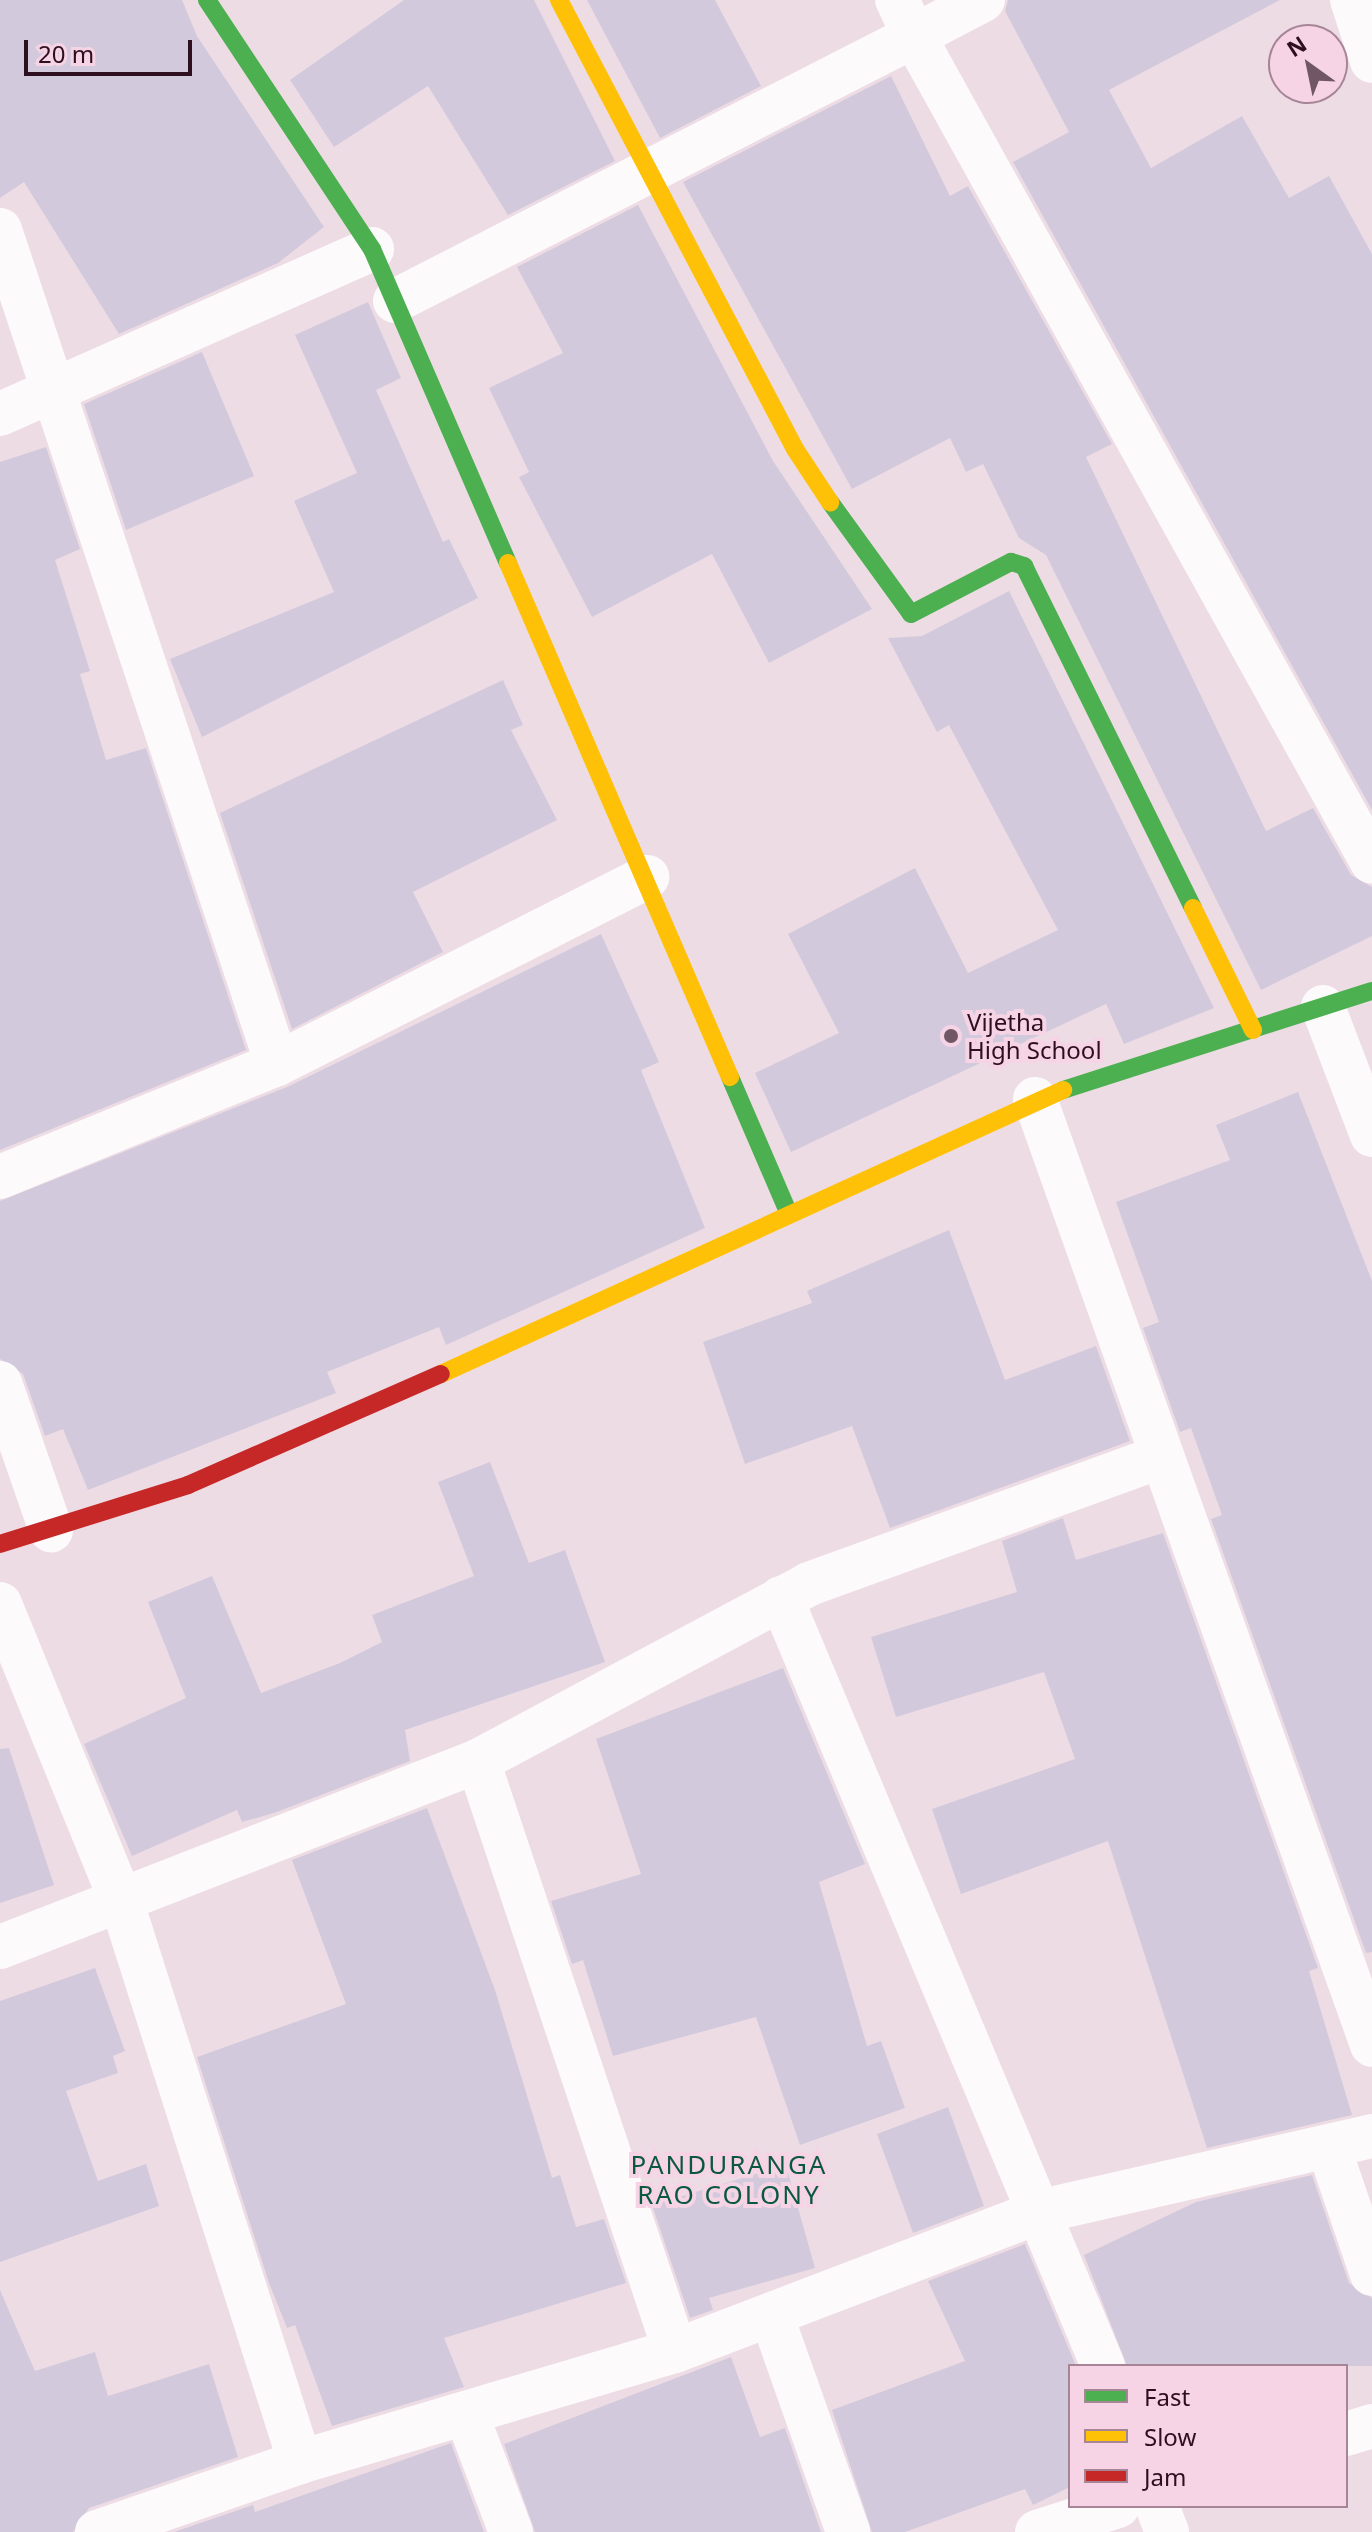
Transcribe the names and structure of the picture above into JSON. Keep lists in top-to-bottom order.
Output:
{
  "districts": ["PANDURANGA RAO COLONY"],
  "places": ["Vijetha High School"],
  "legend": ["Fast", "Slow", "Jam"],
  "scale_bar": "20 m",
  "north": "top left"
}
